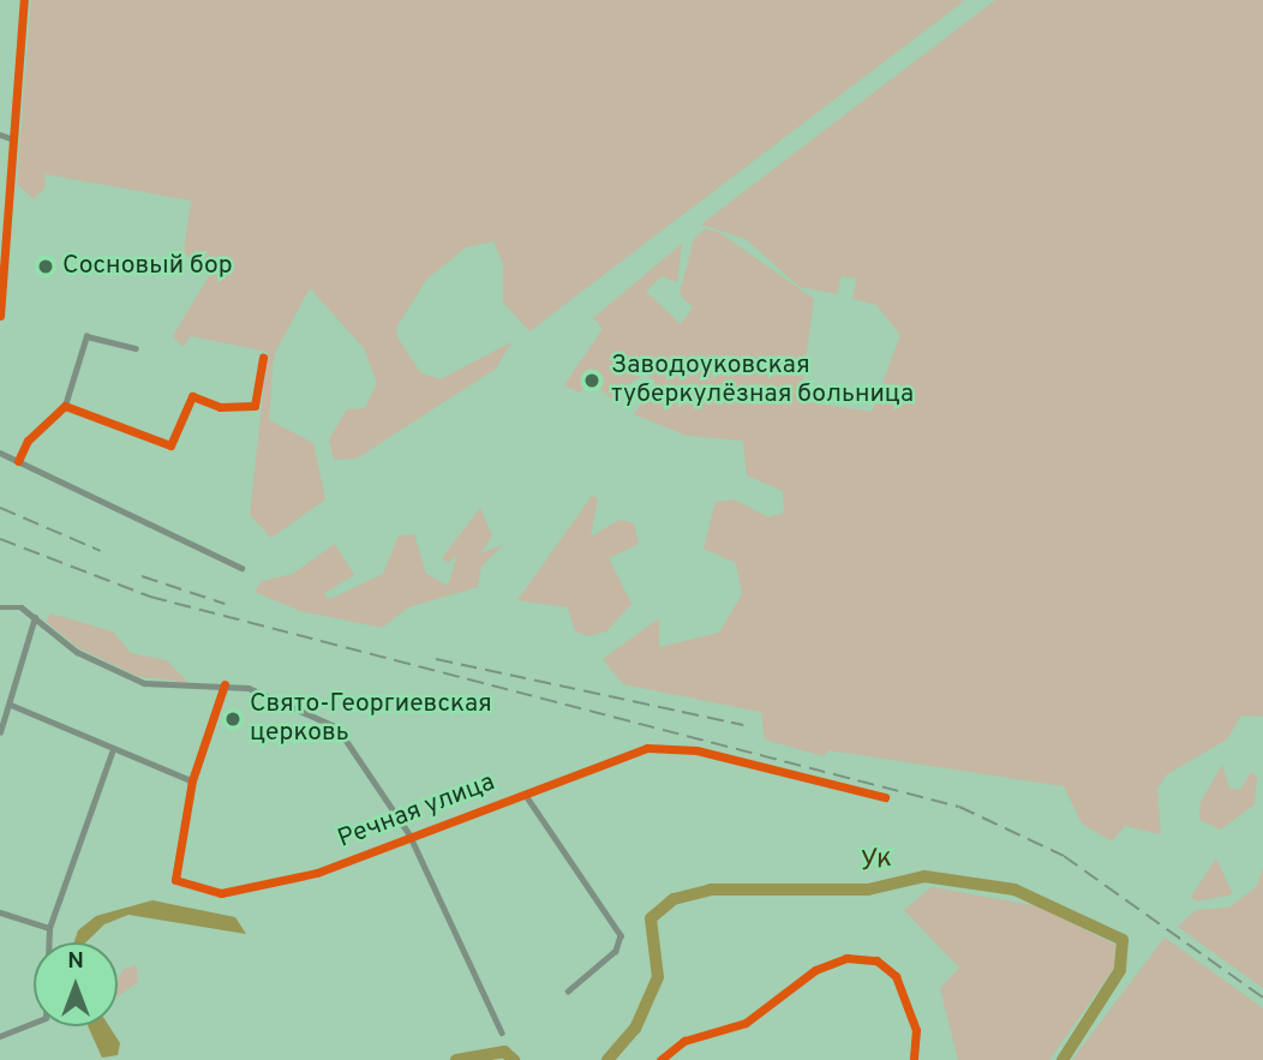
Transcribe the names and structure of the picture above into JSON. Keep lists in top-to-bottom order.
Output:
{
  "streets": {
    "street": ["Речная улица"]
  },
  "water": ["Ук"],
  "places": ["Сосновый бор", "Заводоуковская туберкулёзная больница", "Свято-Георгиевская церковь"],
  "north": "top"
}
